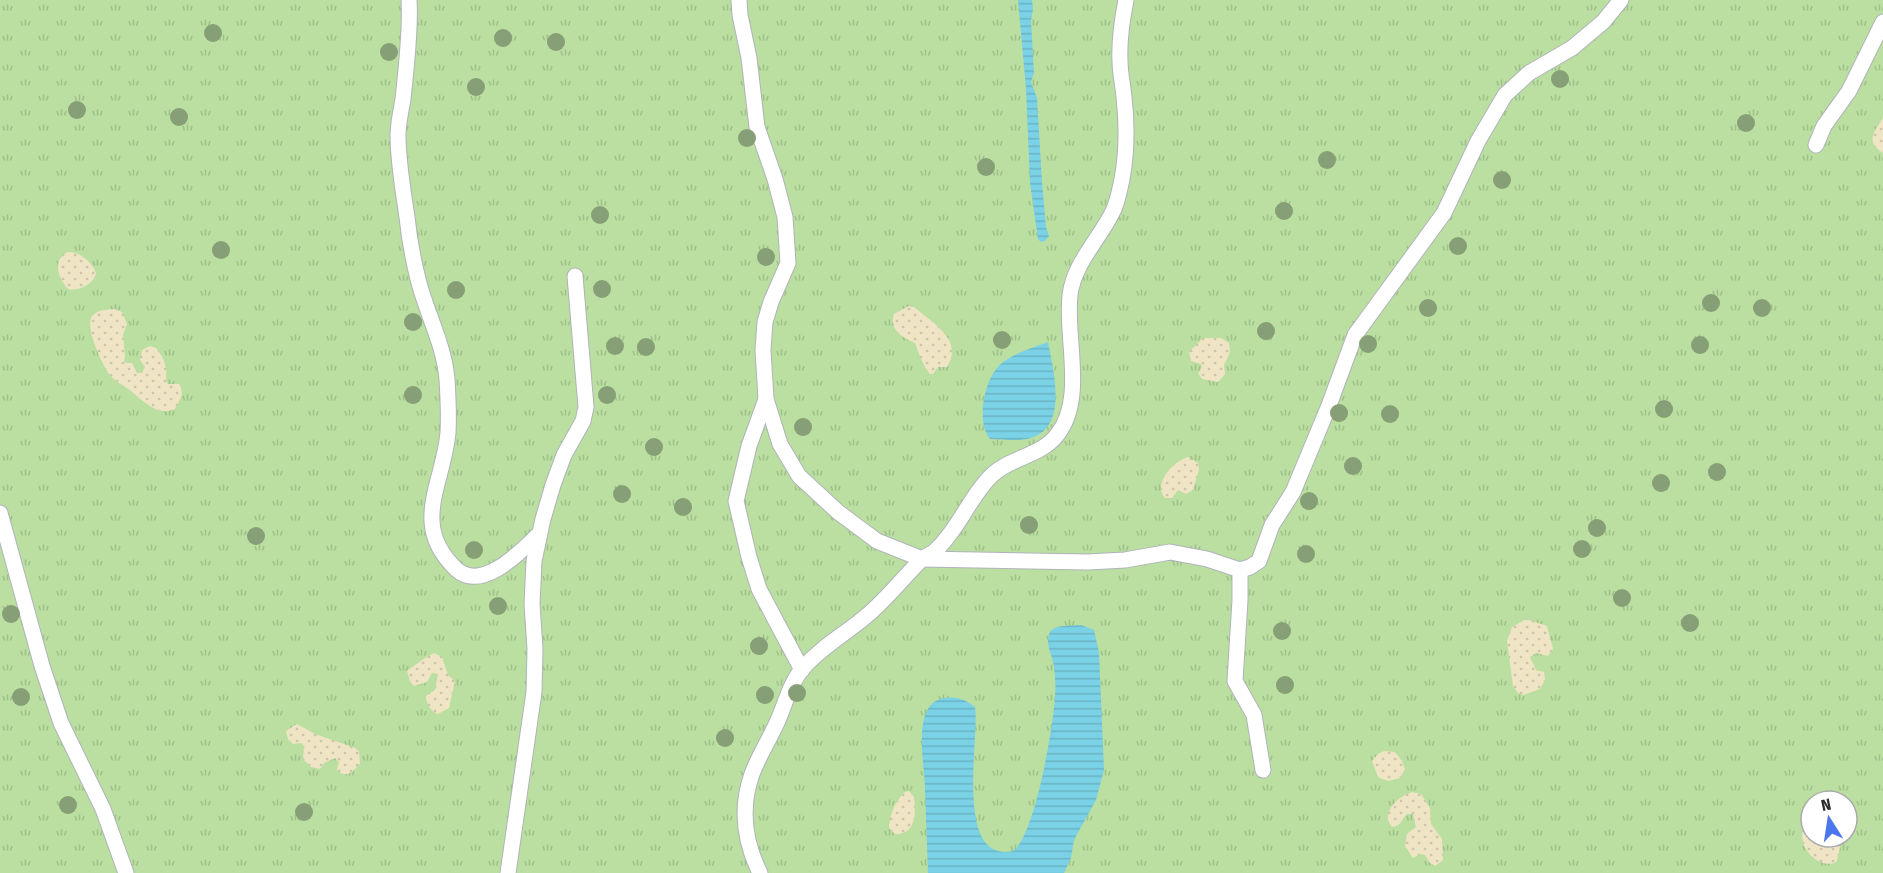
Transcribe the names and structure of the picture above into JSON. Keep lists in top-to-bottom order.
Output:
{
  "north": "top"
}
